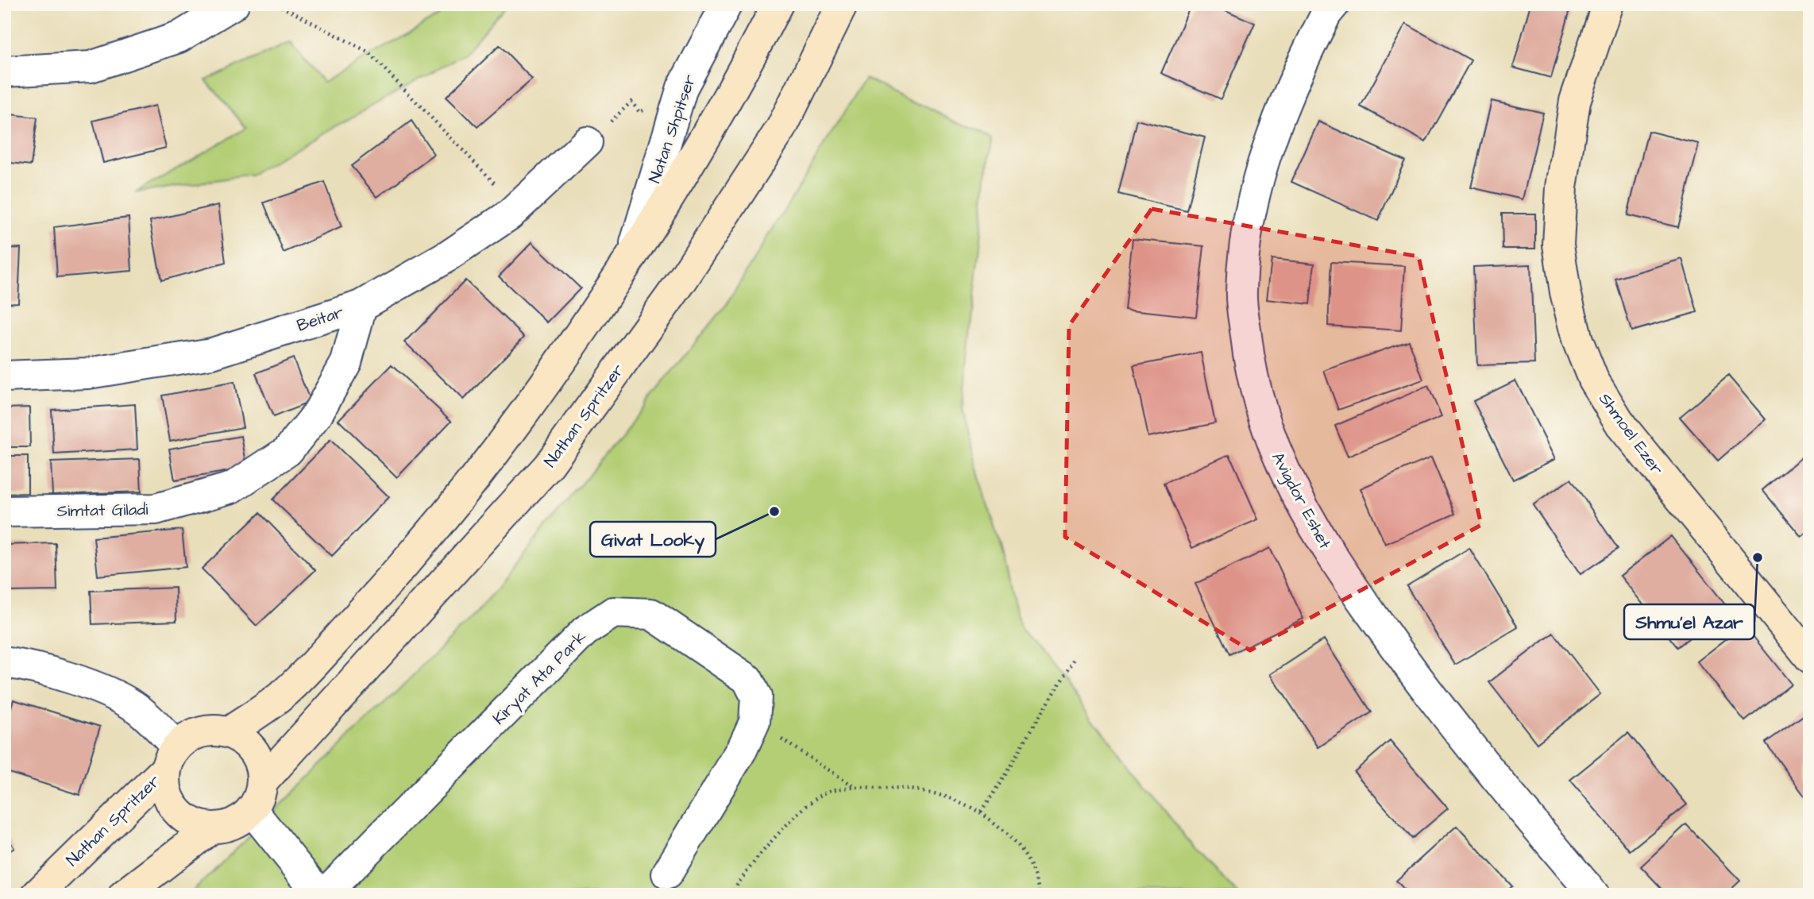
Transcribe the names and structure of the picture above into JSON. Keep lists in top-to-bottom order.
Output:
{
  "streets": {
    "street": [
      "Natan Shpitser",
      "Beitar",
      "Nathan Spritzer",
      "Shmoel Ezer",
      "Avigdor Eshet",
      "Simtat Giladi",
      "Kiryat Ata Park"
    ]
  },
  "crossings": [
    ["Beitar", "Simtat Giladi"],
    ["Nathan Spritzer", "Kiryat Ata Park"]
  ],
  "places": ["Givat Looky", "Shmu'el Azar"]
}
